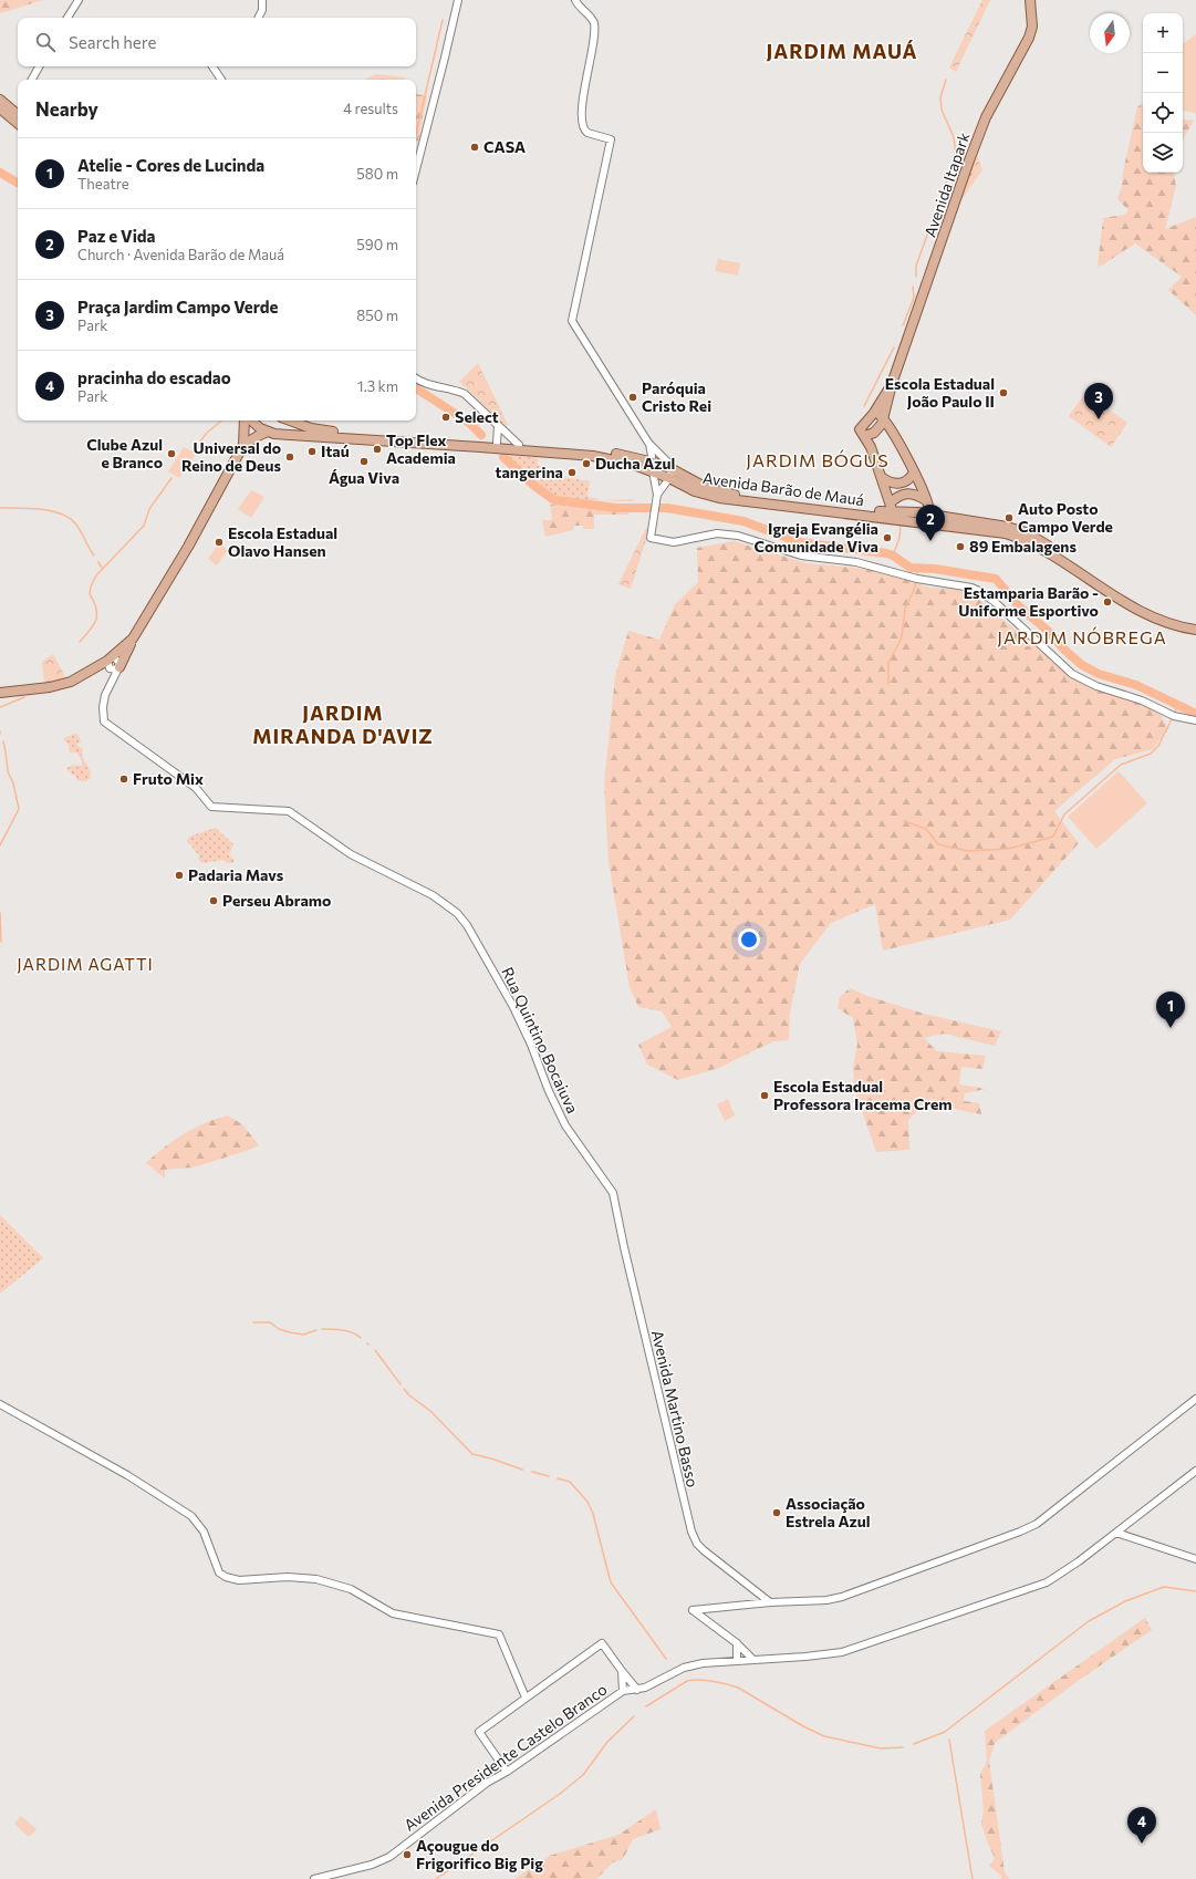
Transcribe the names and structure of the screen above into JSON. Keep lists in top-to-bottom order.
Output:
{
  "streets": {
    "main road": ["Avenida Itapark", "Avenida Barão de Mauá"],
    "street": ["Rua Quintino Bocaiuva", "Avenida Martino Basso", "Avenida Presidente Castelo Branco"]
  },
  "crossings": [
    ["Rua Quintino Bocaiuva", "Avenida Martino Basso"]
  ],
  "districts": [
    "JARDIM MAUÁ",
    "JARDIM BÓGUS",
    "JARDIM NÓBREGA",
    "JARDIM MIRANDA D'AVIZ",
    "JARDIM AGATTI"
  ],
  "places": [
    "CASA",
    "Escola Estadual João Paulo II",
    "Paróquia Cristo Rei",
    "Select",
    "Top Flex Academia",
    "Itaú",
    "Clube Azul e Branco",
    "Universal do Reino de Deus",
    "Água Viva",
    "Ducha Azul",
    "tangerina",
    "Auto Posto Campo Verde",
    "Igreja Evangélia Comunidade Viva",
    "Escola Estadual Olavo Hansen",
    "89 Embalagens",
    "Estamparia Barão - Uniforme Esportivo",
    "Fruto Mix",
    "Padaria Mavs",
    "Perseu Abramo",
    "Escola Estadual Professora Iracema Crem",
    "Associação Estrela Azul",
    "Açougue do Frigorifico Big Pig"
  ],
  "north": "bottom",
  "page": {
    "map_buttons": ["+", "−"],
    "search": "Search here",
    "heading": ["Nearby", "4 results"],
    "list": [
      {
        "mark": "1",
        "name": "Atelie - Cores de Lucinda",
        "note": "Theatre",
        "value": "580 m"
      },
      {
        "mark": "2",
        "name": "Paz e Vida",
        "note": "Church · Avenida Barão de Mauá",
        "value": "590 m"
      },
      {
        "mark": "3",
        "name": "Praça Jardim Campo Verde",
        "note": "Park",
        "value": "850 m"
      },
      {
        "mark": "4",
        "name": "pracinha do escadao",
        "note": "Park",
        "value": "1.3 km"
      }
    ],
    "pins": [
      "3",
      "2",
      "1",
      "4"
    ]
  }
}
